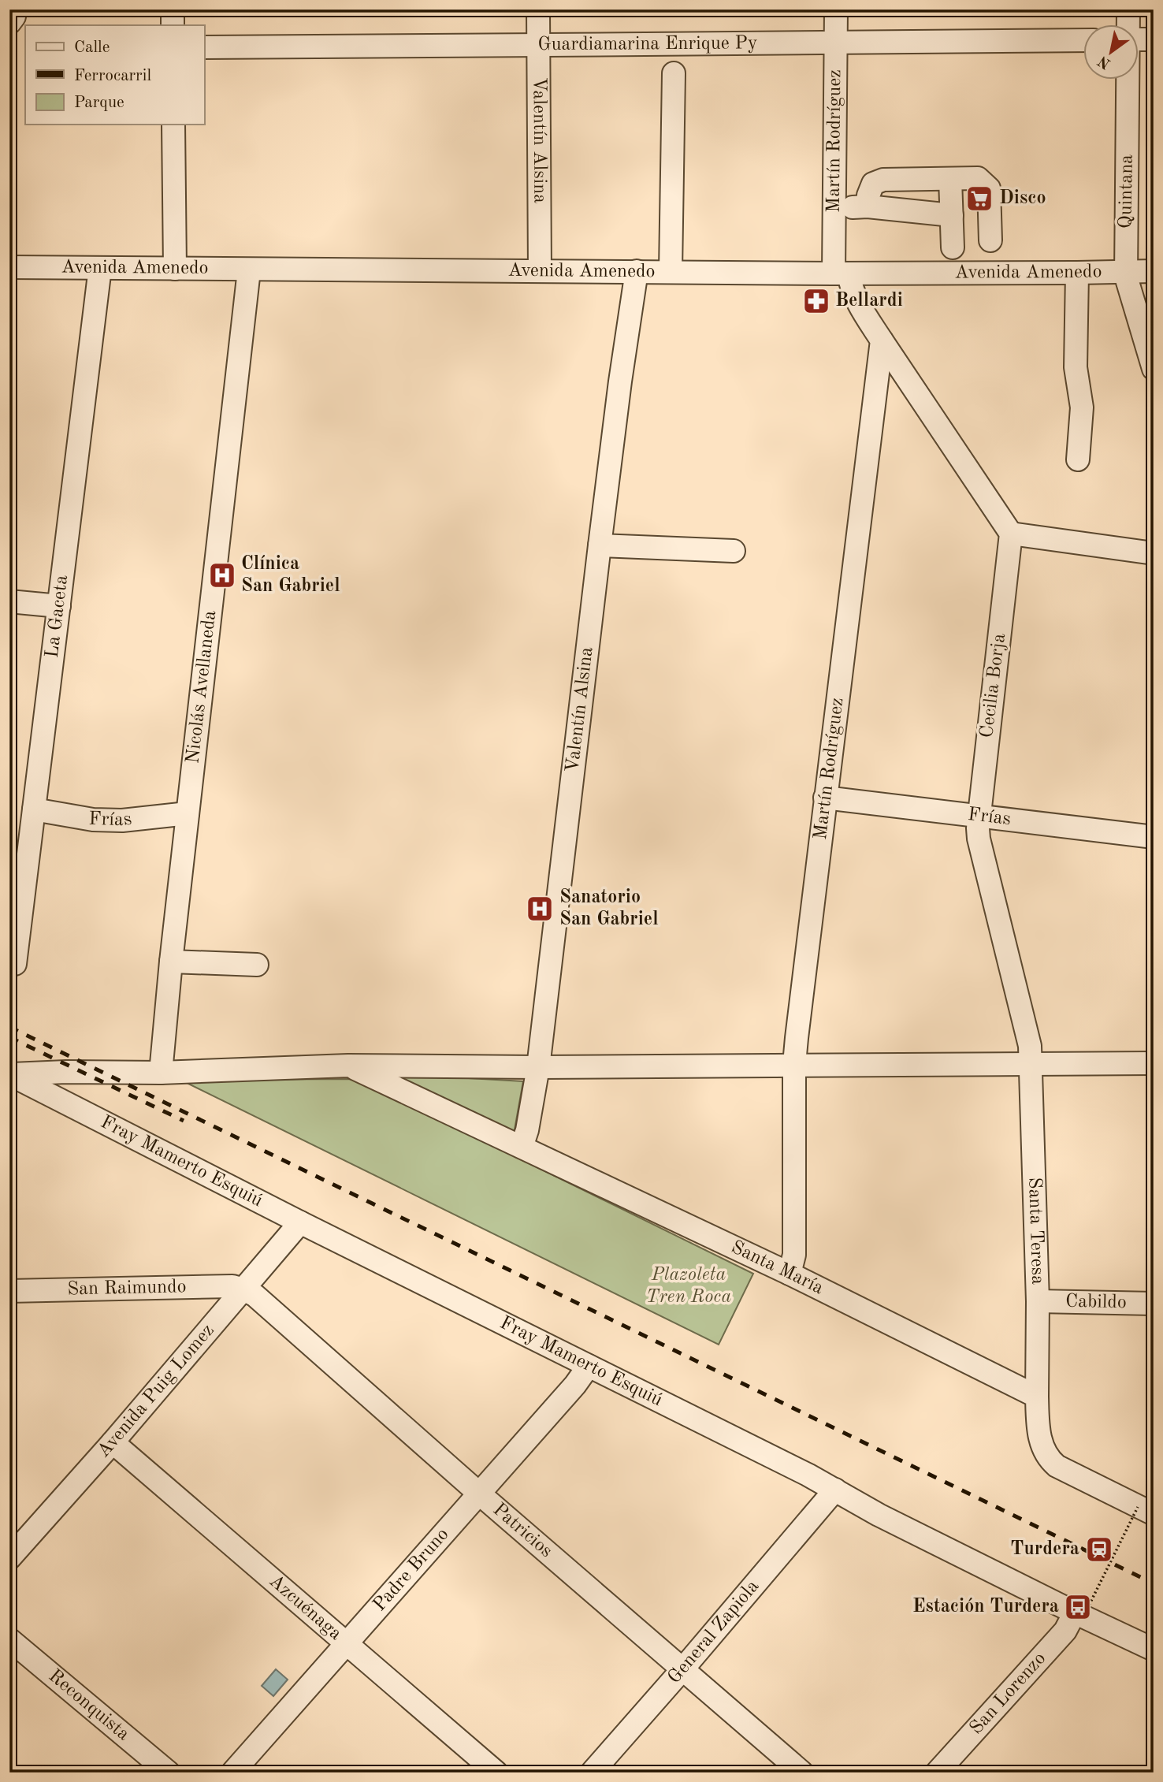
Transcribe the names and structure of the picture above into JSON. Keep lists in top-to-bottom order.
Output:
{
  "streets": {
    "street": [
      "Guardiamarina Enrique Py",
      "Valentín Alsina",
      "Martín Rodríguez",
      "Quintana",
      "Avenida Amenedo",
      "La Gaceta",
      "Cecilia Borja",
      "Nicolás Avellaneda",
      "Frías",
      "Fray Mamerto Esquiú",
      "Santa Teresa",
      "Santa María",
      "San Raimundo",
      "Cabildo",
      "Avenida Puig Lomez",
      "Patricios",
      "Padre Bruno",
      "Azcuénaga",
      "General Zapiola",
      "San Lorenzo",
      "Reconquista"
    ]
  },
  "crossings": [
    ["Guardiamarina Enrique Py", "Valentín Alsina"],
    ["Guardiamarina Enrique Py", "Martín Rodríguez"],
    ["Valentín Alsina", "Avenida Amenedo"],
    ["Valentín Alsina", "Santa María"],
    ["Martín Rodríguez", "Avenida Amenedo"],
    ["Martín Rodríguez", "Frías"],
    ["Martín Rodríguez", "Santa María"],
    ["Quintana", "Avenida Amenedo"],
    ["Avenida Amenedo", "La Gaceta"],
    ["Avenida Amenedo", "Nicolás Avellaneda"],
    ["La Gaceta", "Frías"],
    ["Cecilia Borja", "Frías"],
    ["Cecilia Borja", "Santa Teresa"],
    ["Nicolás Avellaneda", "Frías"],
    ["Fray Mamerto Esquiú", "Avenida Puig Lomez"],
    ["Fray Mamerto Esquiú", "Padre Bruno"],
    ["Fray Mamerto Esquiú", "General Zapiola"],
    ["Fray Mamerto Esquiú", "San Lorenzo"],
    ["Santa Teresa", "Santa María"],
    ["Santa Teresa", "Cabildo"],
    ["San Raimundo", "Avenida Puig Lomez"],
    ["San Raimundo", "Patricios"],
    ["Avenida Puig Lomez", "Patricios"],
    ["Avenida Puig Lomez", "Azcuénaga"],
    ["Patricios", "Padre Bruno"],
    ["Patricios", "General Zapiola"],
    ["Padre Bruno", "Azcuénaga"]
  ],
  "parks": ["Plazoleta Tren Roca"],
  "places": {
    "supermarket": ["Disco"],
    "pharmacy": ["Bellardi"],
    "hospital": ["Clínica San Gabriel", "Sanatorio San Gabriel"],
    "station": ["Turdera"],
    "bus stop": ["Estación Turdera"]
  },
  "legend": ["Calle", "Ferrocarril", "Parque"],
  "north": "bottom left"
}
